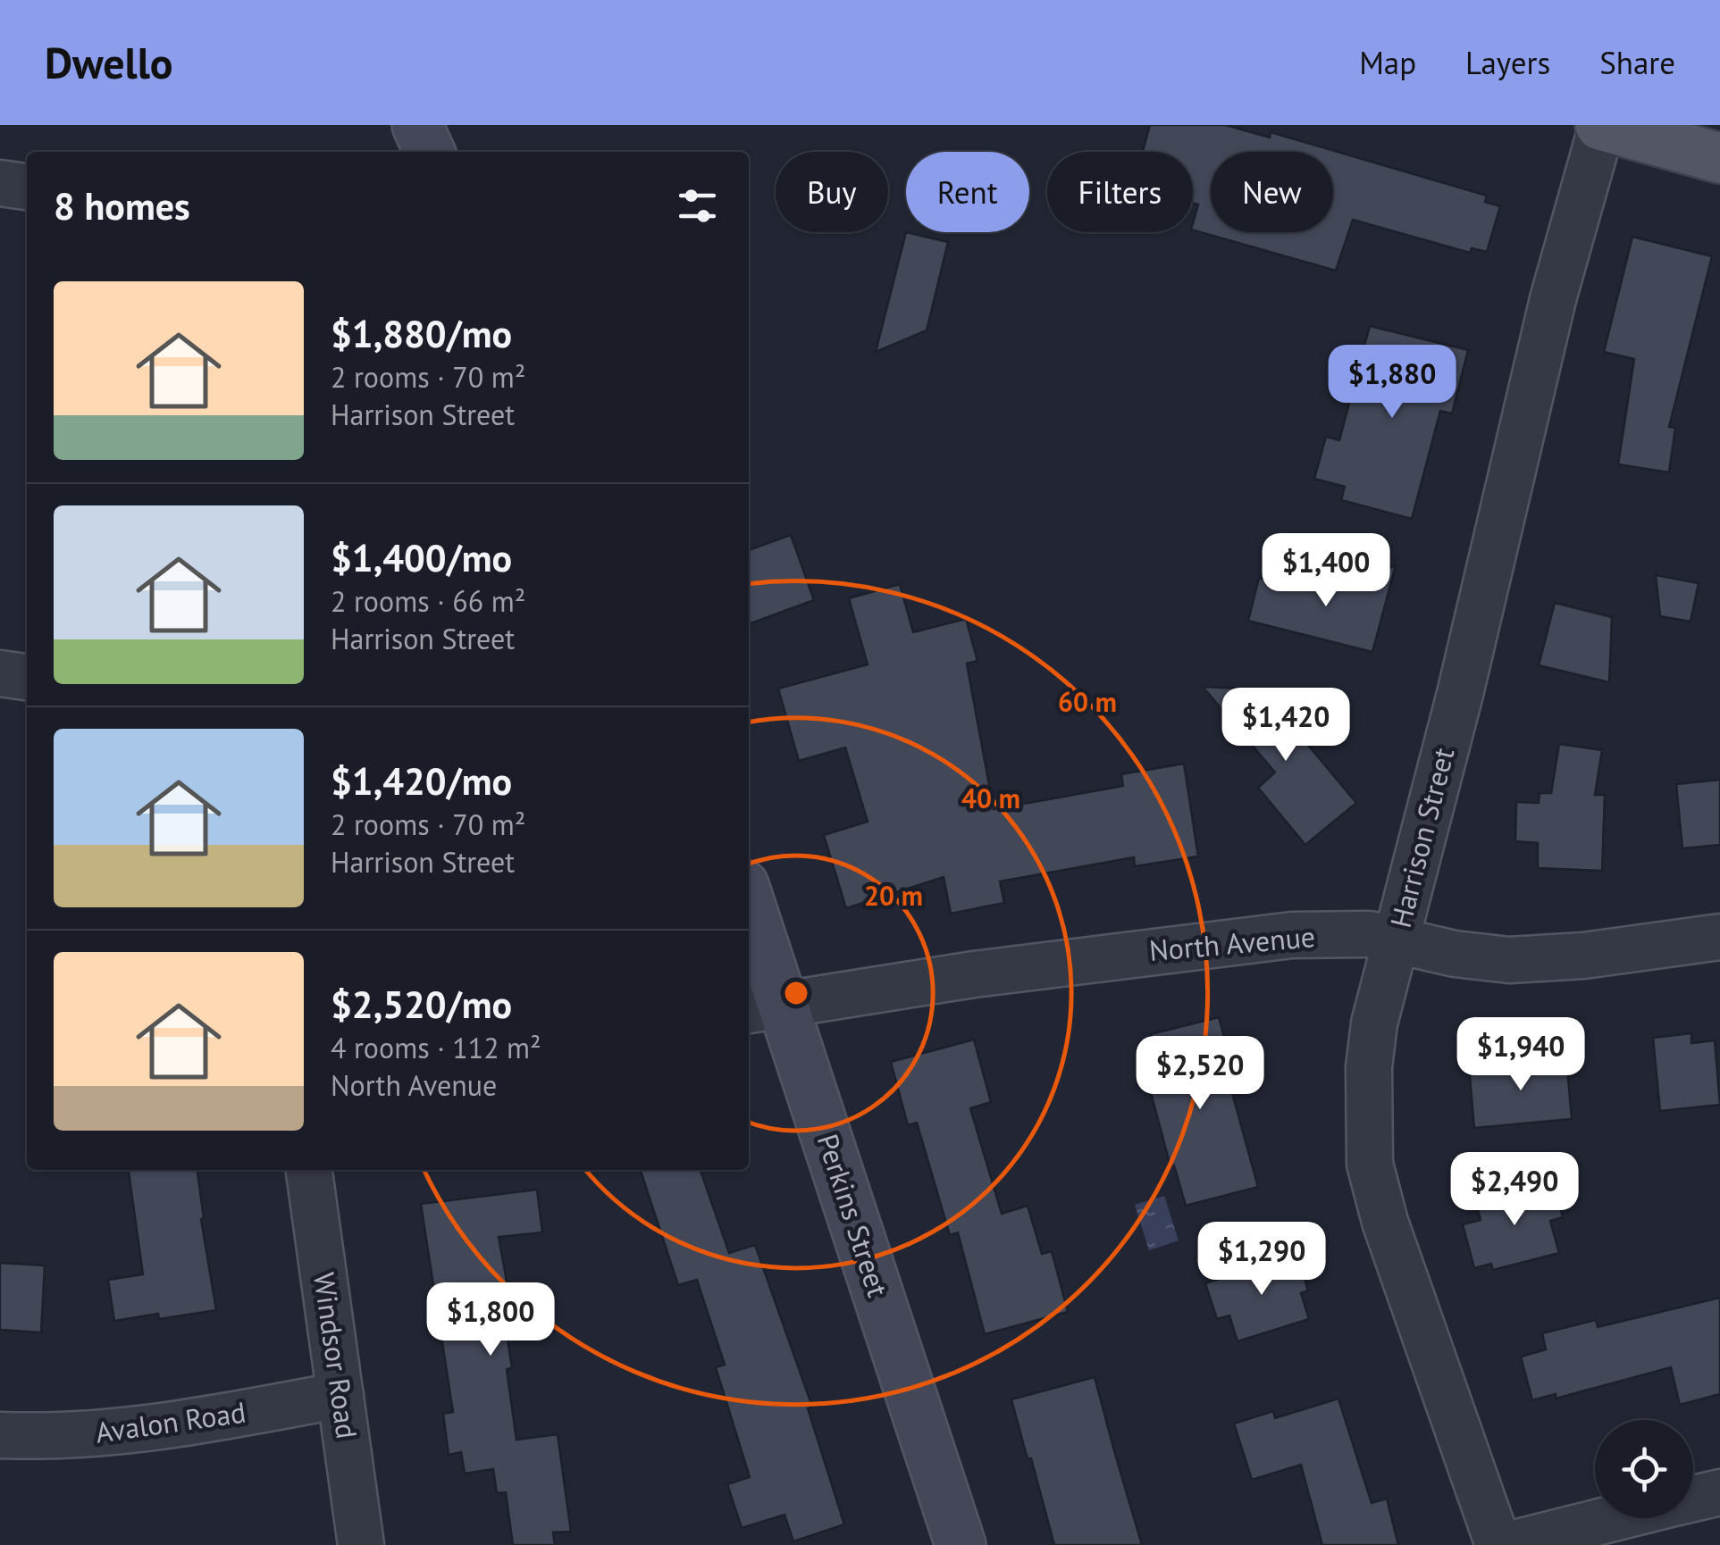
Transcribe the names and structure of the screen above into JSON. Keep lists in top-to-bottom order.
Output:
{
  "streets": {
    "street": [
      "Harrison Street",
      "North Avenue",
      "Perkins Street",
      "Windsor Road",
      "Avalon Road"
    ]
  },
  "crossings": [
    ["Harrison Street", "North Avenue"],
    ["North Avenue", "Perkins Street"],
    ["Windsor Road", "Avalon Road"]
  ],
  "page": {
    "header": "Dwello",
    "nav": ["Map", "Layers", "Share"],
    "chip": [
      "Buy",
      "Rent",
      "Filters",
      "New"
    ],
    "heading": "8 homes",
    "list": [
      {
        "name": "$1,880/mo",
        "note": "2 rooms · 70 m² · Harrison Street"
      },
      {
        "name": "$1,400/mo",
        "note": "2 rooms · 66 m² · Harrison Street"
      },
      {
        "name": "$1,420/mo",
        "note": "2 rooms · 70 m² · Harrison Street"
      },
      {
        "name": "$2,520/mo",
        "note": "4 rooms · 112 m² · North Avenue"
      }
    ],
    "price": [
      "$1,880",
      "$1,400",
      "$1,420",
      "$1,940",
      "$2,520",
      "$2,490",
      "$1,290",
      "$1,800"
    ]
  },
  "rings": ["60 m", "40 m", "20 m"]
}
